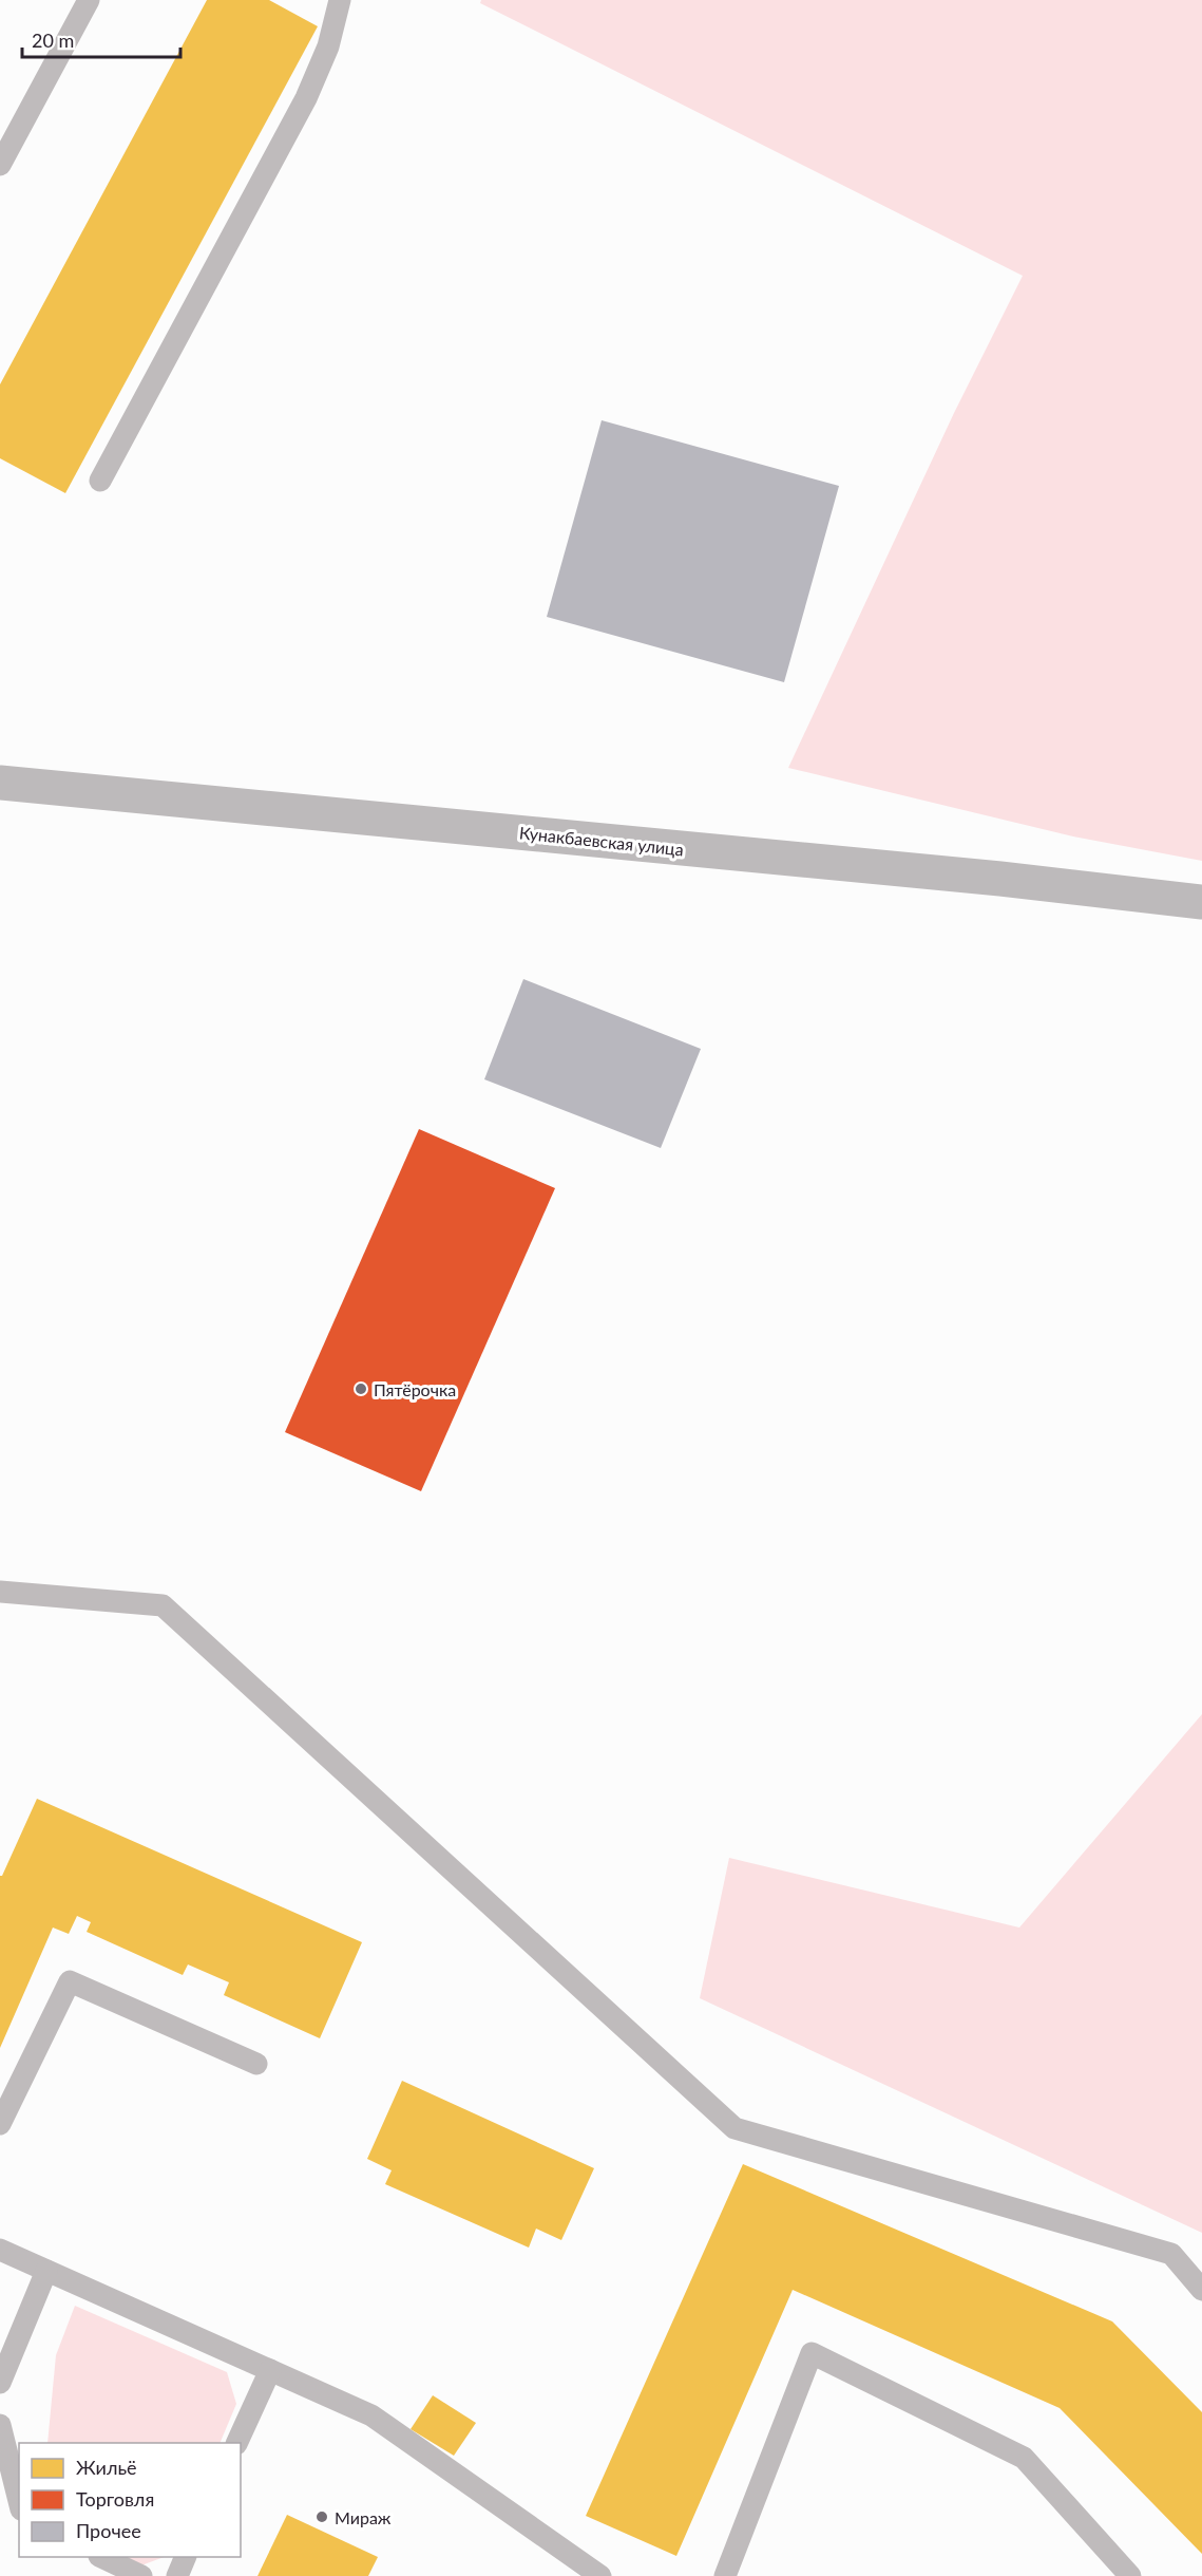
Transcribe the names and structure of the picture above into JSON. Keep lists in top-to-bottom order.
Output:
{
  "streets": {
    "main road": ["Кунакбаевская улица"]
  },
  "places": ["Пятёрочка", "Мираж"],
  "legend": ["Жильё", "Торговля", "Прочее"],
  "scale_bar": "20 m"
}
